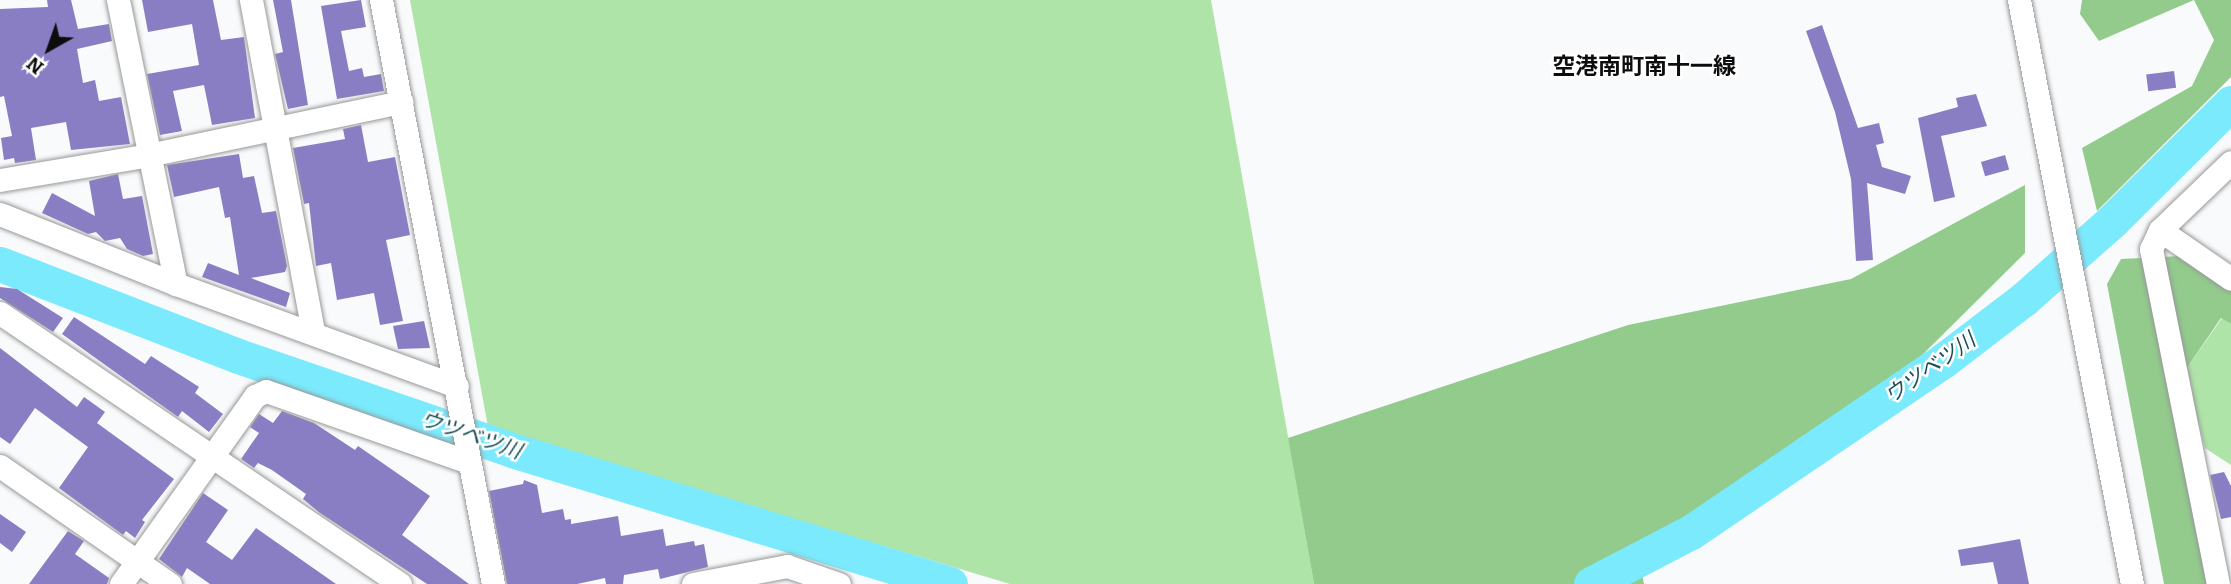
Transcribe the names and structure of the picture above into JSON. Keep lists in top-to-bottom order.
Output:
{
  "districts": ["空港南町南十一線"],
  "water": ["ウツベツ川"],
  "north": "bottom left"
}
